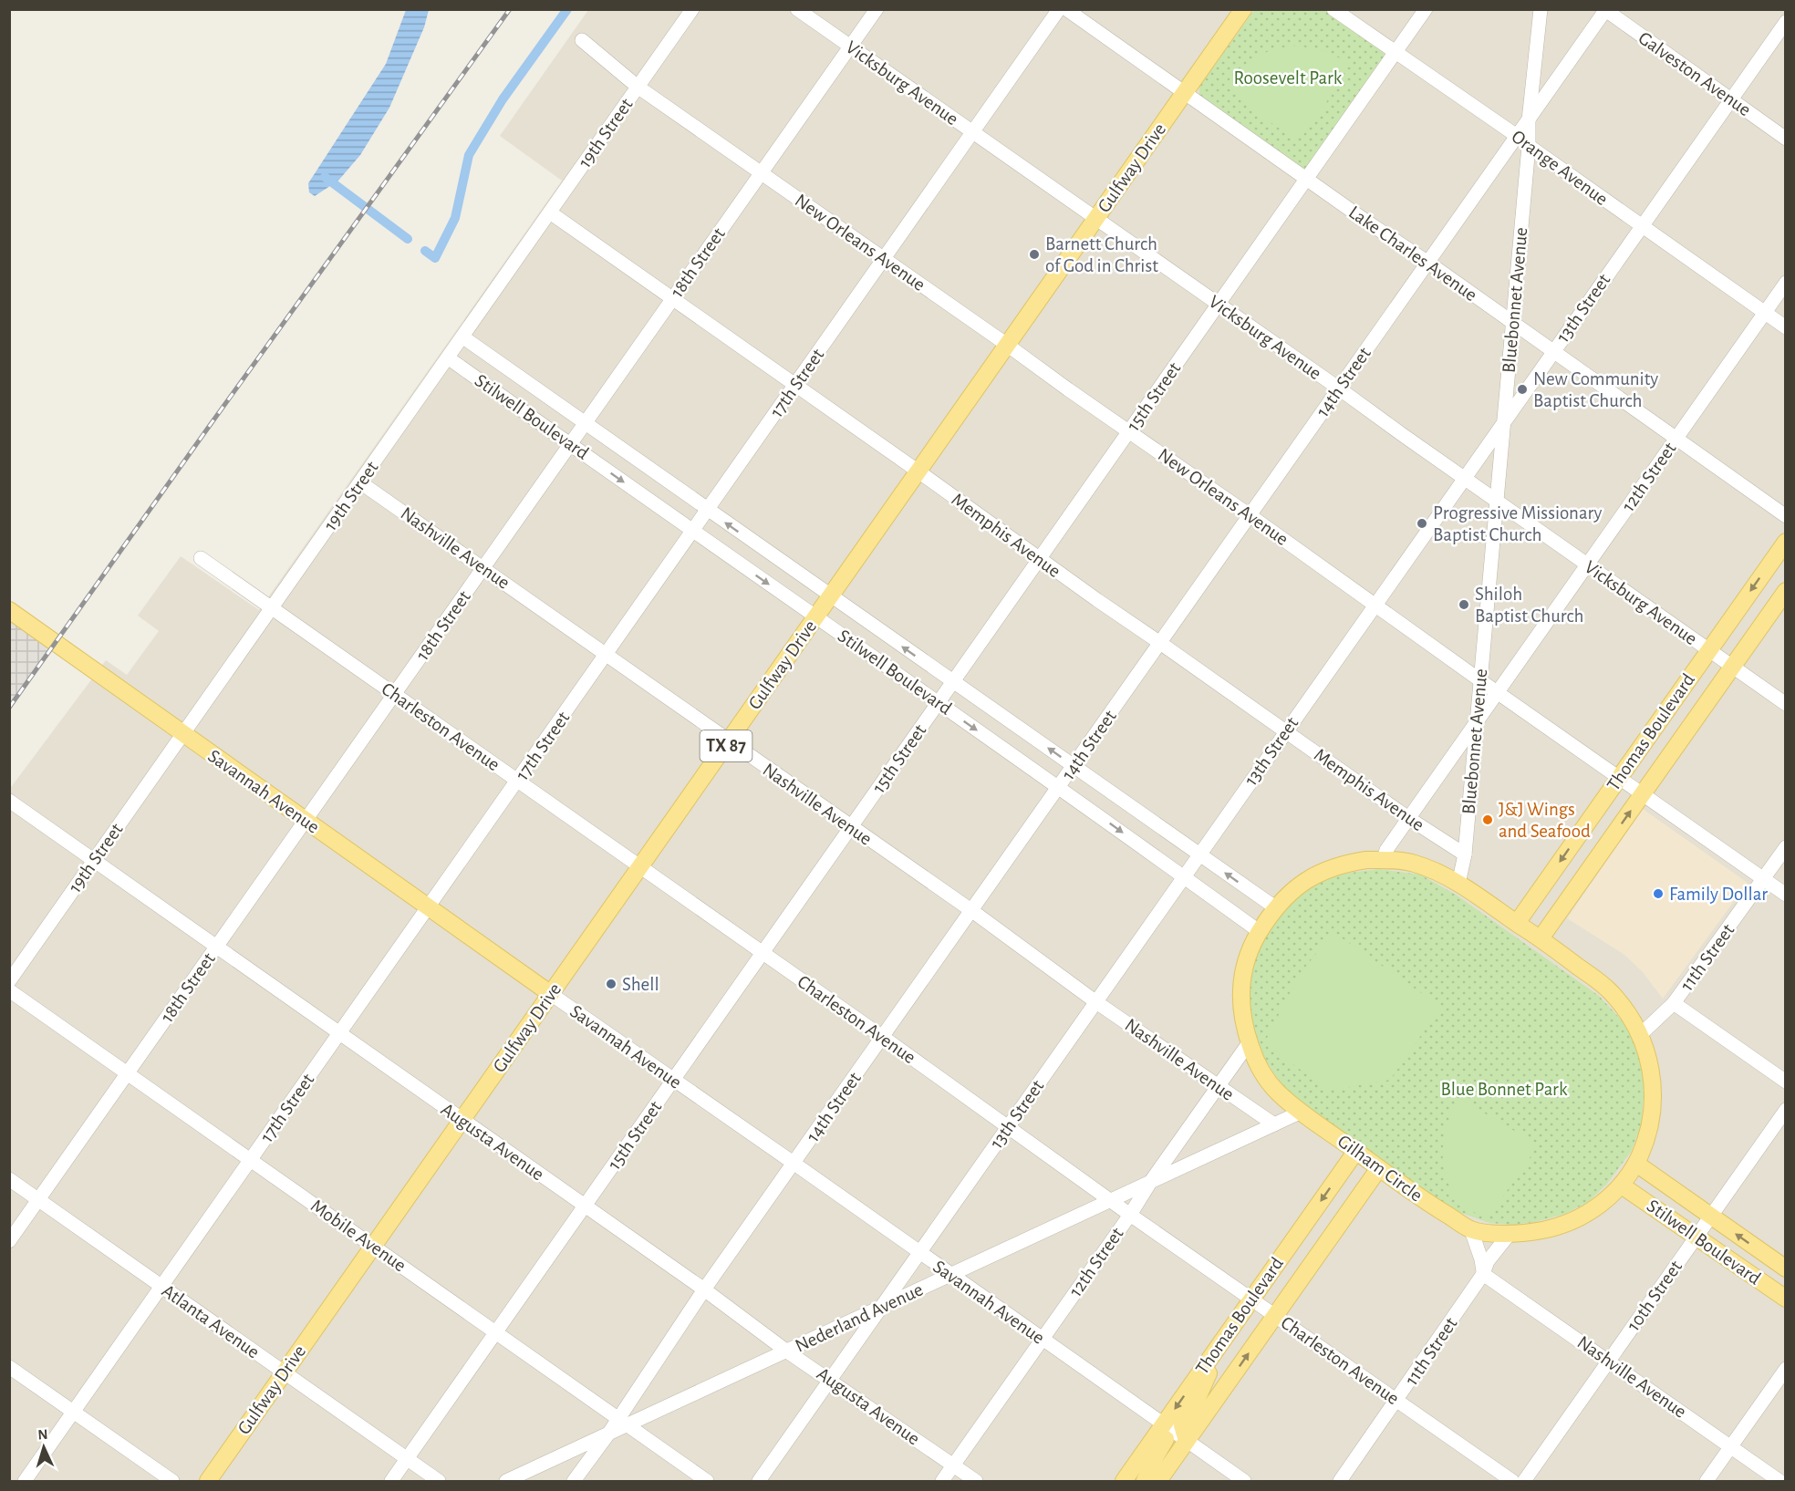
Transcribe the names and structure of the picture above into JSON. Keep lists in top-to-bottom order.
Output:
{
  "streets": {
    "main road": [
      "Gulfway Drive",
      "Stilwell Boulevard",
      "Thomas Boulevard",
      "TX 87",
      "Savannah Avenue",
      "Gilham Circle"
    ],
    "street": [
      "Galveston Avenue",
      "Vicksburg Avenue",
      "19th Street",
      "Orange Avenue",
      "New Orleans Avenue",
      "Lake Charles Avenue",
      "18th Street",
      "Bluebonnet Avenue",
      "13th Street",
      "14th Street",
      "17th Street",
      "15th Street",
      "12th Street",
      "Memphis Avenue",
      "Nashville Avenue",
      "Charleston Avenue",
      "11th Street",
      "Augusta Avenue",
      "Mobile Avenue",
      "10th Street",
      "Nederland Avenue",
      "Atlanta Avenue"
    ]
  },
  "crossings": [
    ["Galveston Avenue", "13th Street"],
    ["Galveston Avenue", "14th Street"],
    ["Vicksburg Avenue", "Gulfway Drive"],
    ["Vicksburg Avenue", "18th Street"],
    ["Vicksburg Avenue", "Bluebonnet Avenue"],
    ["Vicksburg Avenue", "13th Street"],
    ["Vicksburg Avenue", "14th Street"],
    ["Vicksburg Avenue", "17th Street"],
    ["Vicksburg Avenue", "15th Street"],
    ["Vicksburg Avenue", "12th Street"],
    ["Vicksburg Avenue", "Thomas Boulevard"],
    ["19th Street", "New Orleans Avenue"],
    ["19th Street", "Stilwell Boulevard"],
    ["19th Street", "Memphis Avenue"],
    ["19th Street", "Nashville Avenue"],
    ["19th Street", "Charleston Avenue"],
    ["19th Street", "Savannah Avenue"],
    ["19th Street", "Augusta Avenue"],
    ["Gulfway Drive", "New Orleans Avenue"],
    ["Gulfway Drive", "Lake Charles Avenue"],
    ["Gulfway Drive", "Stilwell Boulevard"],
    ["Gulfway Drive", "Memphis Avenue"],
    ["Gulfway Drive", "Nashville Avenue"],
    ["Gulfway Drive", "Charleston Avenue"],
    ["Gulfway Drive", "Savannah Avenue"],
    ["Gulfway Drive", "Augusta Avenue"],
    ["Gulfway Drive", "Mobile Avenue"],
    ["Gulfway Drive", "Atlanta Avenue"],
    ["Orange Avenue", "Bluebonnet Avenue"],
    ["Orange Avenue", "13th Street"],
    ["Orange Avenue", "14th Street"],
    ["Orange Avenue", "15th Street"],
    ["Orange Avenue", "12th Street"],
    ["New Orleans Avenue", "18th Street"],
    ["New Orleans Avenue", "Bluebonnet Avenue"],
    ["New Orleans Avenue", "13th Street"],
    ["New Orleans Avenue", "14th Street"],
    ["New Orleans Avenue", "17th Street"],
    ["New Orleans Avenue", "15th Street"],
    ["New Orleans Avenue", "12th Street"],
    ["New Orleans Avenue", "Thomas Boulevard"],
    ["New Orleans Avenue", "11th Street"],
    ["Lake Charles Avenue", "Bluebonnet Avenue"],
    ["Lake Charles Avenue", "13th Street"],
    ["Lake Charles Avenue", "14th Street"],
    ["Lake Charles Avenue", "15th Street"],
    ["Lake Charles Avenue", "12th Street"],
    ["18th Street", "Stilwell Boulevard"],
    ["18th Street", "Memphis Avenue"],
    ["18th Street", "Nashville Avenue"],
    ["18th Street", "Charleston Avenue"],
    ["18th Street", "Savannah Avenue"],
    ["18th Street", "Augusta Avenue"],
    ["18th Street", "Mobile Avenue"],
    ["18th Street", "Atlanta Avenue"],
    ["Bluebonnet Avenue", "13th Street"],
    ["Bluebonnet Avenue", "14th Street"],
    ["Bluebonnet Avenue", "12th Street"],
    ["Bluebonnet Avenue", "Memphis Avenue"],
    ["Bluebonnet Avenue", "Gilham Circle"],
    ["13th Street", "Stilwell Boulevard"],
    ["13th Street", "Memphis Avenue"],
    ["13th Street", "Nashville Avenue"],
    ["13th Street", "Charleston Avenue"],
    ["13th Street", "Savannah Avenue"],
    ["13th Street", "Augusta Avenue"],
    ["13th Street", "Nederland Avenue"],
    ["14th Street", "Stilwell Boulevard"],
    ["14th Street", "Memphis Avenue"],
    ["14th Street", "Nashville Avenue"],
    ["14th Street", "Charleston Avenue"],
    ["14th Street", "Savannah Avenue"],
    ["14th Street", "Augusta Avenue"],
    ["14th Street", "Mobile Avenue"],
    ["14th Street", "Nederland Avenue"],
    ["17th Street", "Stilwell Boulevard"],
    ["17th Street", "Memphis Avenue"],
    ["17th Street", "Nashville Avenue"],
    ["17th Street", "Charleston Avenue"],
    ["17th Street", "Savannah Avenue"],
    ["17th Street", "Augusta Avenue"],
    ["17th Street", "Mobile Avenue"],
    ["17th Street", "Atlanta Avenue"],
    ["15th Street", "Stilwell Boulevard"],
    ["15th Street", "Memphis Avenue"],
    ["15th Street", "Nashville Avenue"],
    ["15th Street", "Charleston Avenue"],
    ["15th Street", "Savannah Avenue"],
    ["15th Street", "Augusta Avenue"],
    ["15th Street", "Mobile Avenue"],
    ["15th Street", "Atlanta Avenue"],
    ["Stilwell Boulevard", "Gilham Circle"],
    ["Stilwell Boulevard", "10th Street"],
    ["12th Street", "Memphis Avenue"],
    ["12th Street", "Nashville Avenue"],
    ["12th Street", "Charleston Avenue"],
    ["12th Street", "Savannah Avenue"],
    ["12th Street", "Augusta Avenue"],
    ["12th Street", "Gilham Circle"],
    ["12th Street", "Nederland Avenue"],
    ["Nashville Avenue", "11th Street"],
    ["Nashville Avenue", "10th Street"],
    ["Nashville Avenue", "Nederland Avenue"],
    ["Charleston Avenue", "Thomas Boulevard"],
    ["Charleston Avenue", "11th Street"],
    ["Charleston Avenue", "Nederland Avenue"],
    ["Thomas Boulevard", "Savannah Avenue"],
    ["Thomas Boulevard", "Gilham Circle"],
    ["Savannah Avenue", "Nederland Avenue"],
    ["11th Street", "Gilham Circle"],
    ["Augusta Avenue", "Nederland Avenue"],
    ["Gilham Circle", "Nederland Avenue"],
    ["Mobile Avenue", "Nederland Avenue"]
  ],
  "parks": ["Roosevelt Park", "Blue Bonnet Park"],
  "places": [
    "Barnett Church of God in Christ",
    "New Community Baptist Church",
    "Progressive Missionary Baptist Church",
    "Shiloh Baptist Church",
    "J&J Wings and Seafood",
    "Family Dollar",
    "Shell"
  ],
  "north": "top"
}
